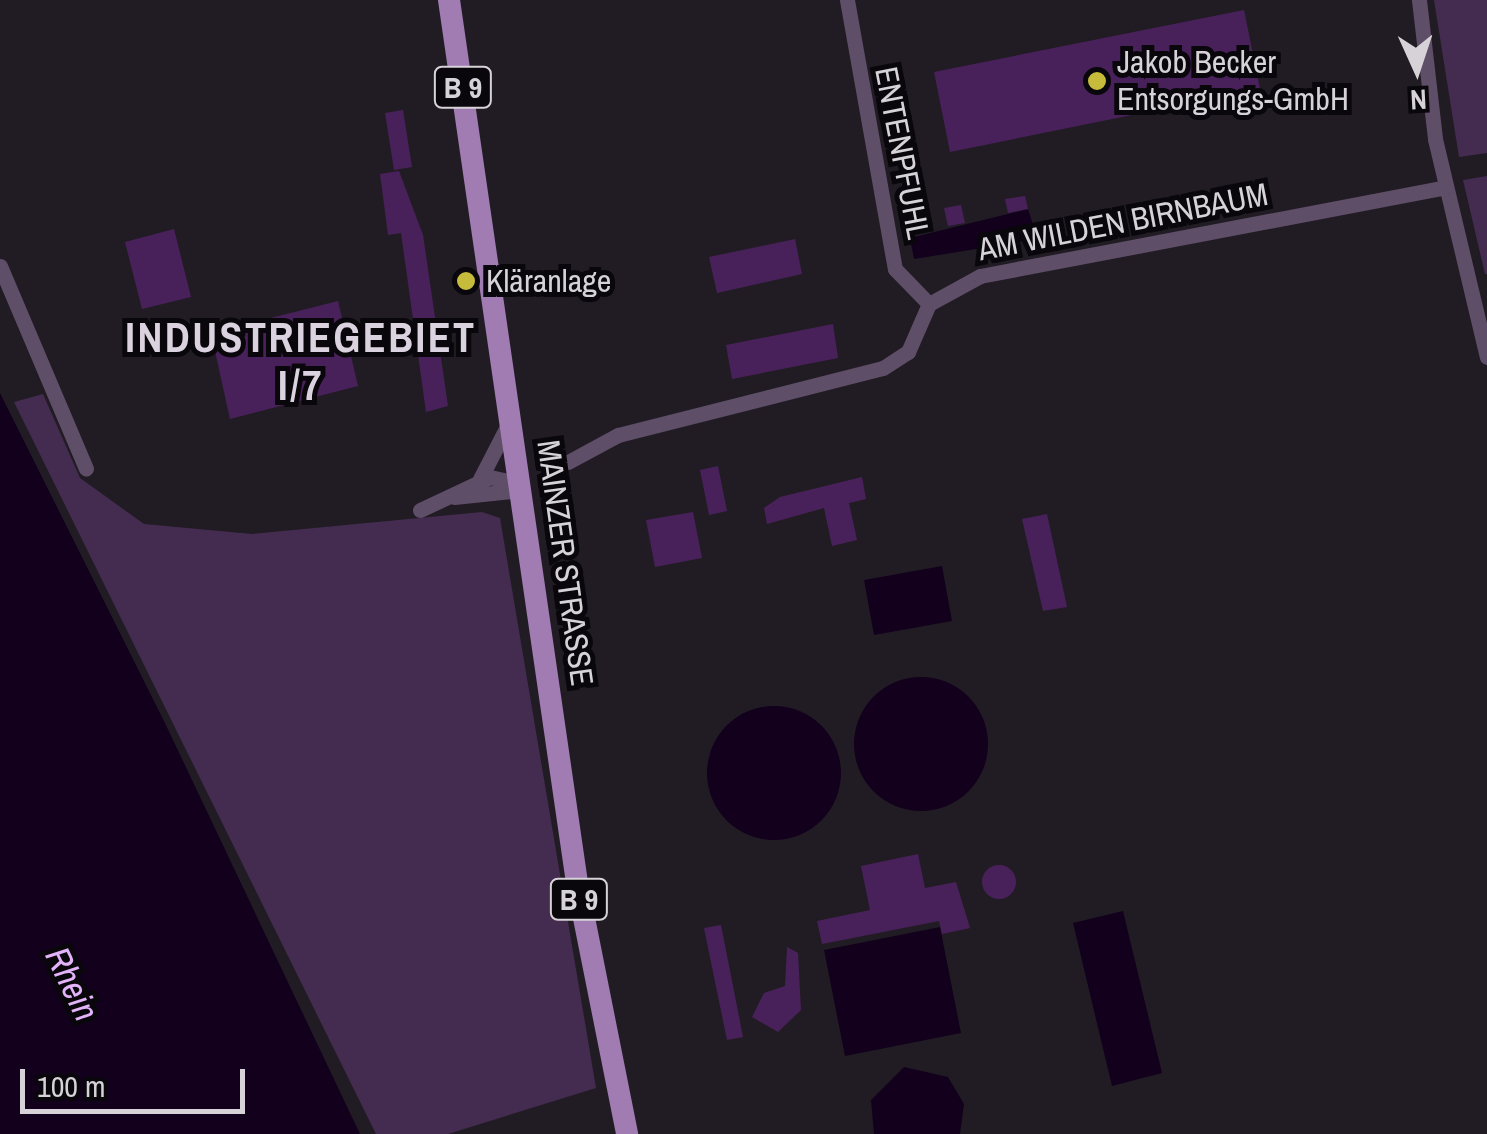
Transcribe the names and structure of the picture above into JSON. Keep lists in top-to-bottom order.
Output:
{
  "streets": {
    "main road": ["B 9", "MAINZER STRASSE"],
    "street": ["ENTENPFUHL", "AM WILDEN BIRNBAUM"]
  },
  "crossings": [
    ["ENTENPFUHL", "AM WILDEN BIRNBAUM"]
  ],
  "districts": ["INDUSTRIEGEBIET I/7"],
  "water": ["Rhein"],
  "places": ["Jakob Becker Entsorgungs-GmbH", "Kläranlage"],
  "scale_bar": "100 m",
  "north": "bottom"
}
